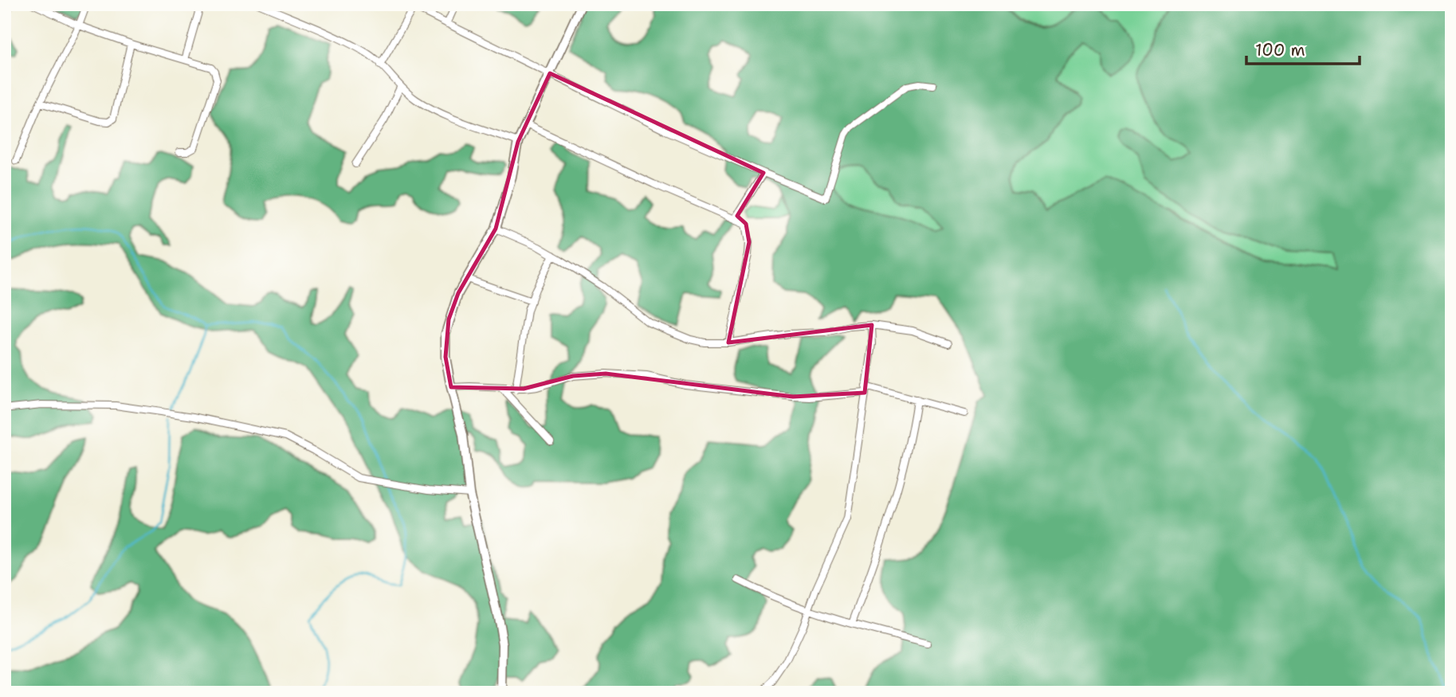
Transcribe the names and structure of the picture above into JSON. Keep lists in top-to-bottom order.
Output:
{
  "scale_bar": "100 m"
}
